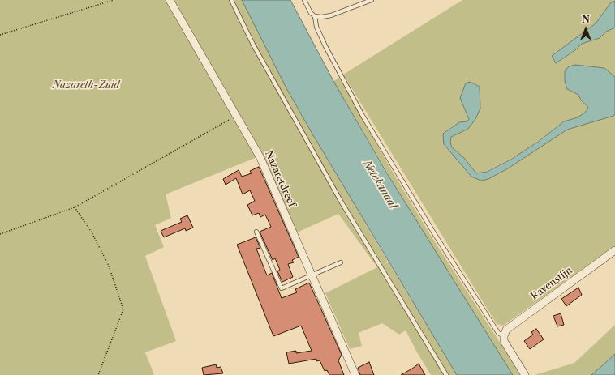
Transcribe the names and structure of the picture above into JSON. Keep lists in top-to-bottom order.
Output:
{
  "streets": {
    "street": ["Nazaretdreef", "Ravenstijn"]
  },
  "water": ["Netekanaal"],
  "parks": ["Nazareth-Zuid"],
  "north": "top"
}
